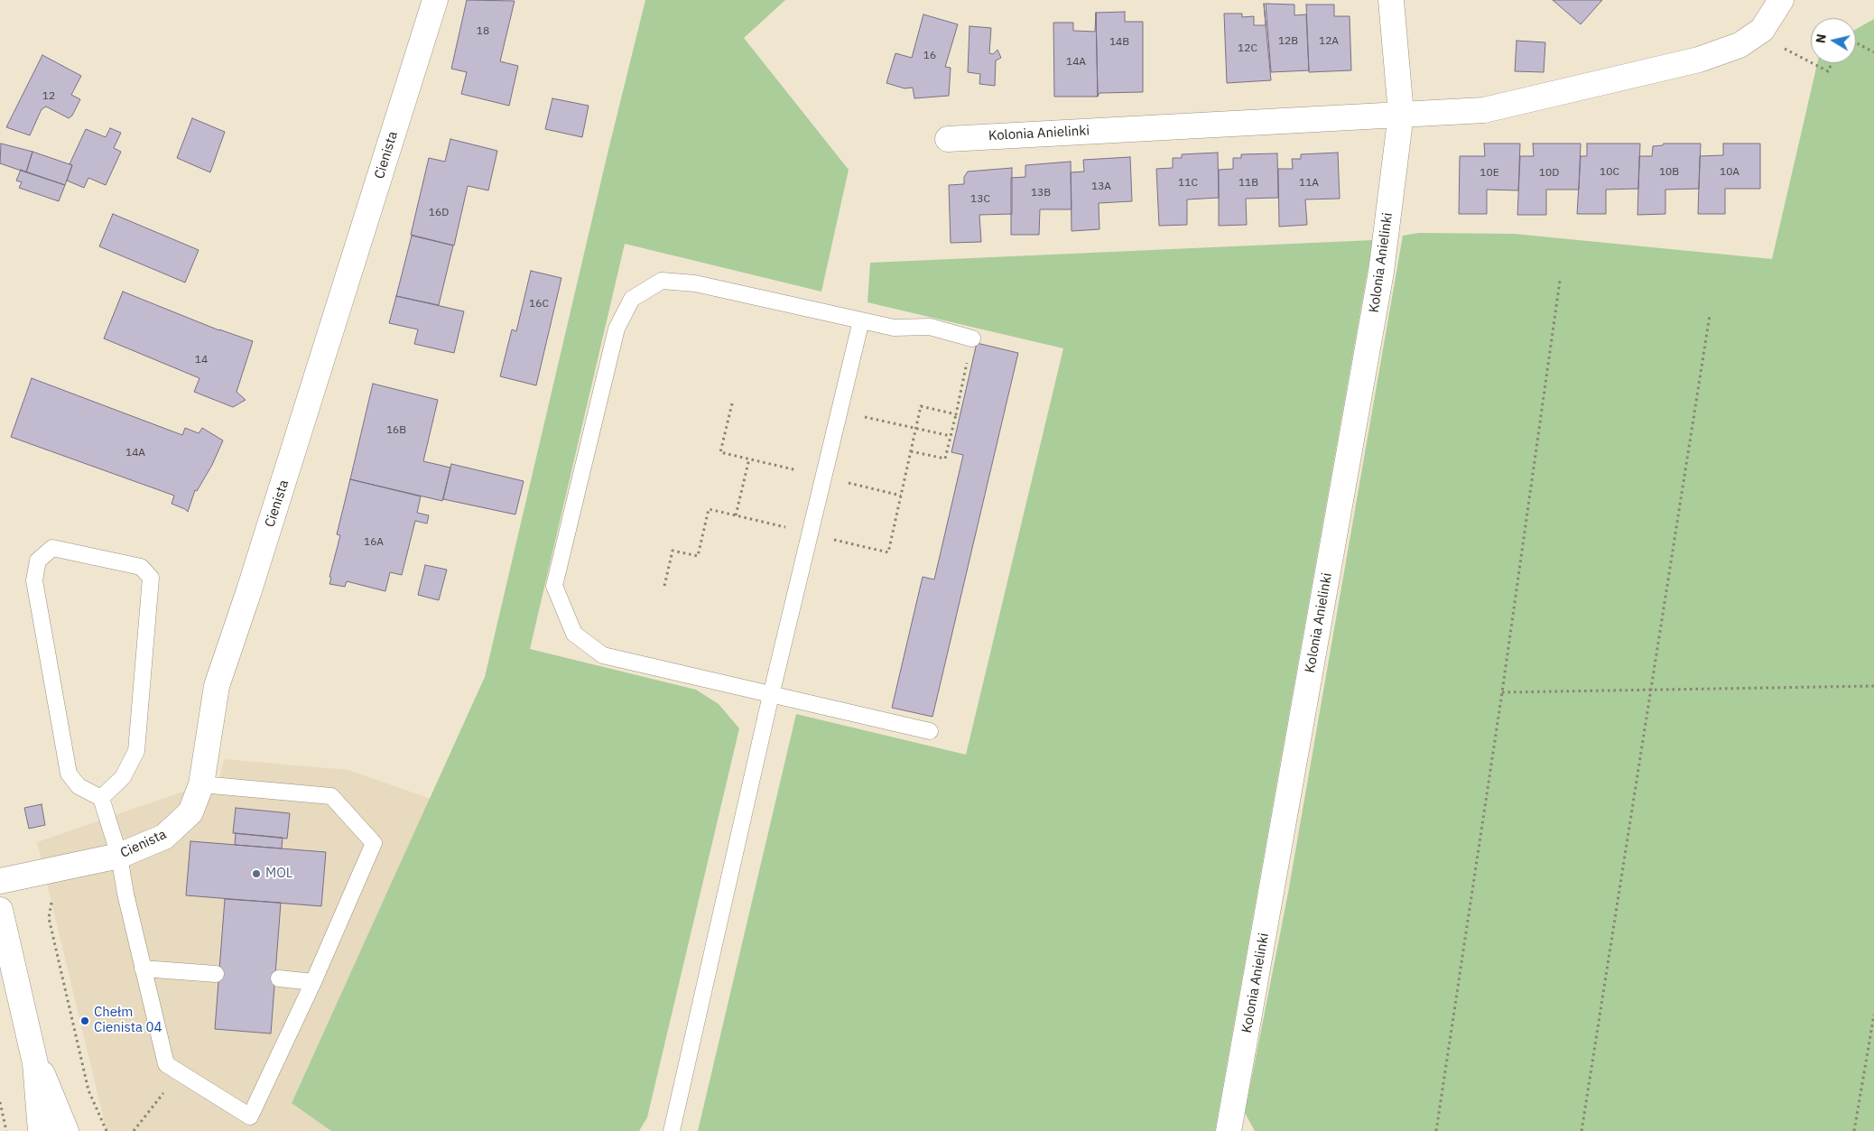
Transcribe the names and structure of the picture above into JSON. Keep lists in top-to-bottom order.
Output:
{
  "streets": {
    "street": ["Kolonia Anielinki", "Cienista"]
  },
  "places": ["MOL", "Chełm Cienista 04"],
  "house_numbers": [
    "18",
    "12B",
    "12A",
    "14B",
    "12C",
    "16",
    "14A",
    "12",
    "10C",
    "10B",
    "10A",
    "10E",
    "10D",
    "11C",
    "11B",
    "11A",
    "13A",
    "13B",
    "13C",
    "16D",
    "16C",
    "14",
    "16B",
    "14A",
    "16A"
  ],
  "north": "left"
}
